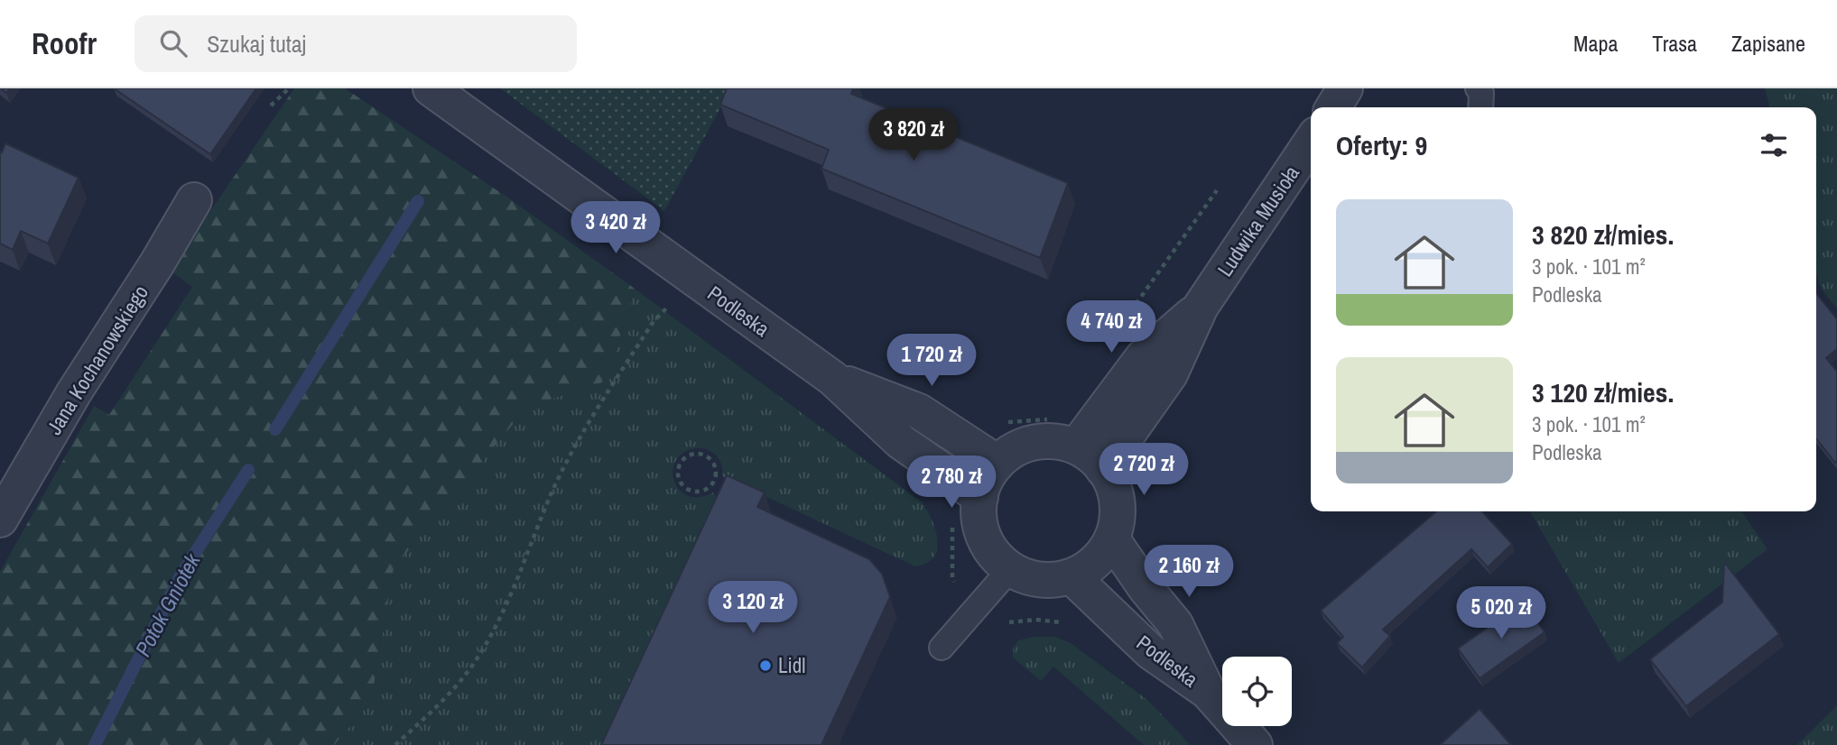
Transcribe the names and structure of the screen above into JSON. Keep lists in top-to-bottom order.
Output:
{
  "streets": {
    "street": ["Ludwika Musioła", "Podleska", "Jana Kochanowskiego"]
  },
  "crossings": [
    ["Ludwika Musioła", "Podleska"]
  ],
  "water": ["Potok Gniotek"],
  "places": ["Lidl"],
  "page": {
    "header": "Roofr",
    "search": "Szukaj tutaj",
    "nav": ["Mapa", "Trasa", "Zapisane"],
    "heading": "Oferty: 9",
    "price": [
      "3 820 zł",
      "3 420 zł",
      "4 740 zł",
      "1 720 zł",
      "2 720 zł",
      "2 780 zł",
      "2 160 zł",
      "3 120 zł",
      "5 020 zł"
    ],
    "list": [
      {
        "name": "3 820 zł/mies.",
        "note": "3 pok. · 101 m² · Podleska"
      },
      {
        "name": "3 120 zł/mies.",
        "note": "3 pok. · 101 m² · Podleska"
      }
    ]
  }
}
